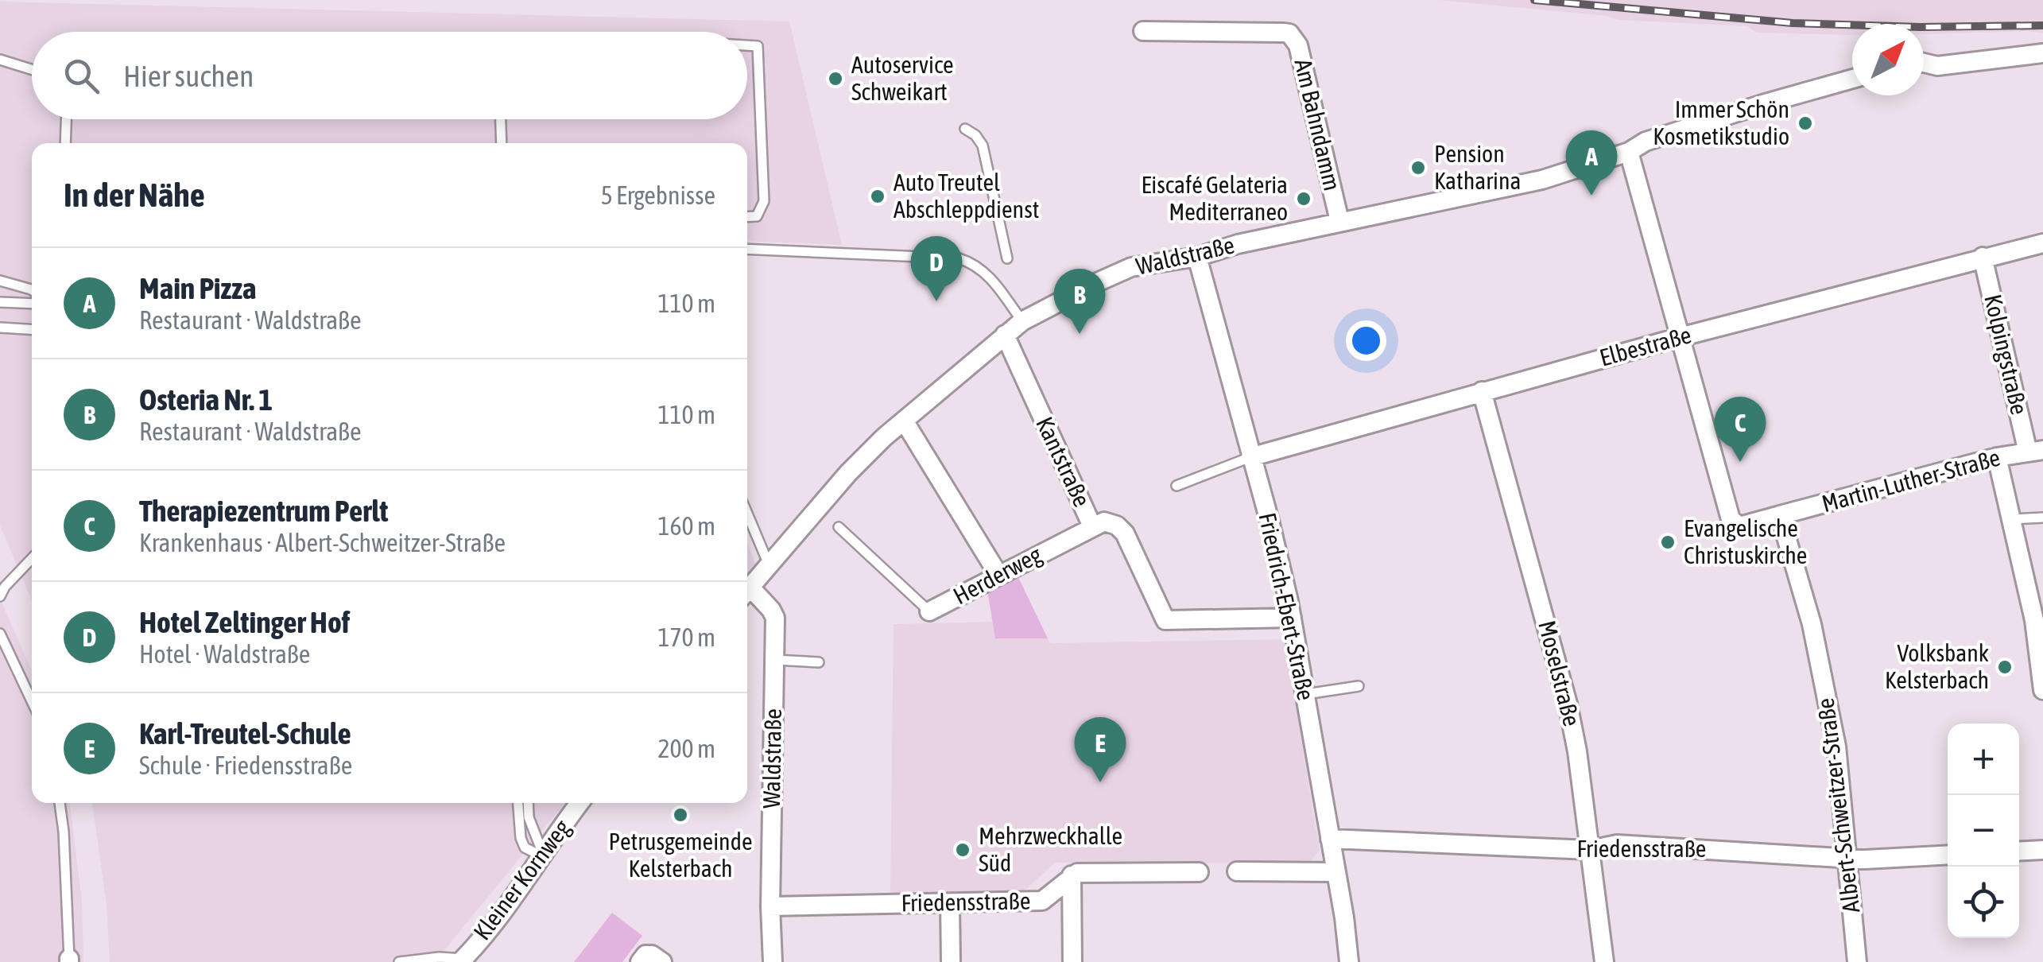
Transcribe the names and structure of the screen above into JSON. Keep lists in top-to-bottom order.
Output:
{
  "streets": {
    "street": [
      "Am Bahndamm",
      "Waldstraße",
      "Elbestraße",
      "Kolpingstraße",
      "Kantstraße",
      "Martin-Luther-Straße",
      "Herderweg",
      "Friedrich-Ebert-Straße",
      "Moselstraße",
      "Albert-Schweitzer-Straße",
      "Friedensstraße",
      "Kleiner Kornweg"
    ]
  },
  "crossings": [
    ["Am Bahndamm", "Waldstraße"],
    ["Waldstraße", "Kantstraße"],
    ["Waldstraße", "Friedrich-Ebert-Straße"],
    ["Waldstraße", "Friedensstraße"],
    ["Elbestraße", "Kolpingstraße"],
    ["Elbestraße", "Friedrich-Ebert-Straße"],
    ["Elbestraße", "Moselstraße"],
    ["Kolpingstraße", "Martin-Luther-Straße"],
    ["Kantstraße", "Herderweg"],
    ["Kantstraße", "Friedrich-Ebert-Straße"],
    ["Martin-Luther-Straße", "Albert-Schweitzer-Straße"],
    ["Friedrich-Ebert-Straße", "Friedensstraße"],
    ["Moselstraße", "Friedensstraße"],
    ["Albert-Schweitzer-Straße", "Friedensstraße"]
  ],
  "places": [
    "Autoservice Schweikart",
    "Immer Schön Kosmetikstudio",
    "Pension Katharina",
    "Auto Treutel Abschleppdienst",
    "Eiscafé Gelateria Mediterraneo",
    "Evangelische Christuskirche",
    "Volksbank Kelsterbach",
    "Petrusgemeinde Kelsterbach",
    "Mehrzweckhalle Süd"
  ],
  "north": "top right",
  "page": {
    "search": "Hier suchen",
    "pins": [
      "A",
      "D",
      "B",
      "C",
      "E"
    ],
    "heading": ["In der Nähe", "5 Ergebnisse"],
    "list": [
      {
        "mark": "A",
        "name": "Main Pizza",
        "note": "Restaurant · Waldstraße",
        "value": "110 m"
      },
      {
        "mark": "B",
        "name": "Osteria Nr. 1",
        "note": "Restaurant · Waldstraße",
        "value": "110 m"
      },
      {
        "mark": "C",
        "name": "Therapiezentrum Perlt",
        "note": "Krankenhaus · Albert-Schweitzer-Straße",
        "value": "160 m"
      },
      {
        "mark": "D",
        "name": "Hotel Zeltinger Hof",
        "note": "Hotel · Waldstraße",
        "value": "170 m"
      },
      {
        "mark": "E",
        "name": "Karl-Treutel-Schule",
        "note": "Schule · Friedensstraße",
        "value": "200 m"
      }
    ],
    "map_buttons": ["+", "−"]
  }
}
